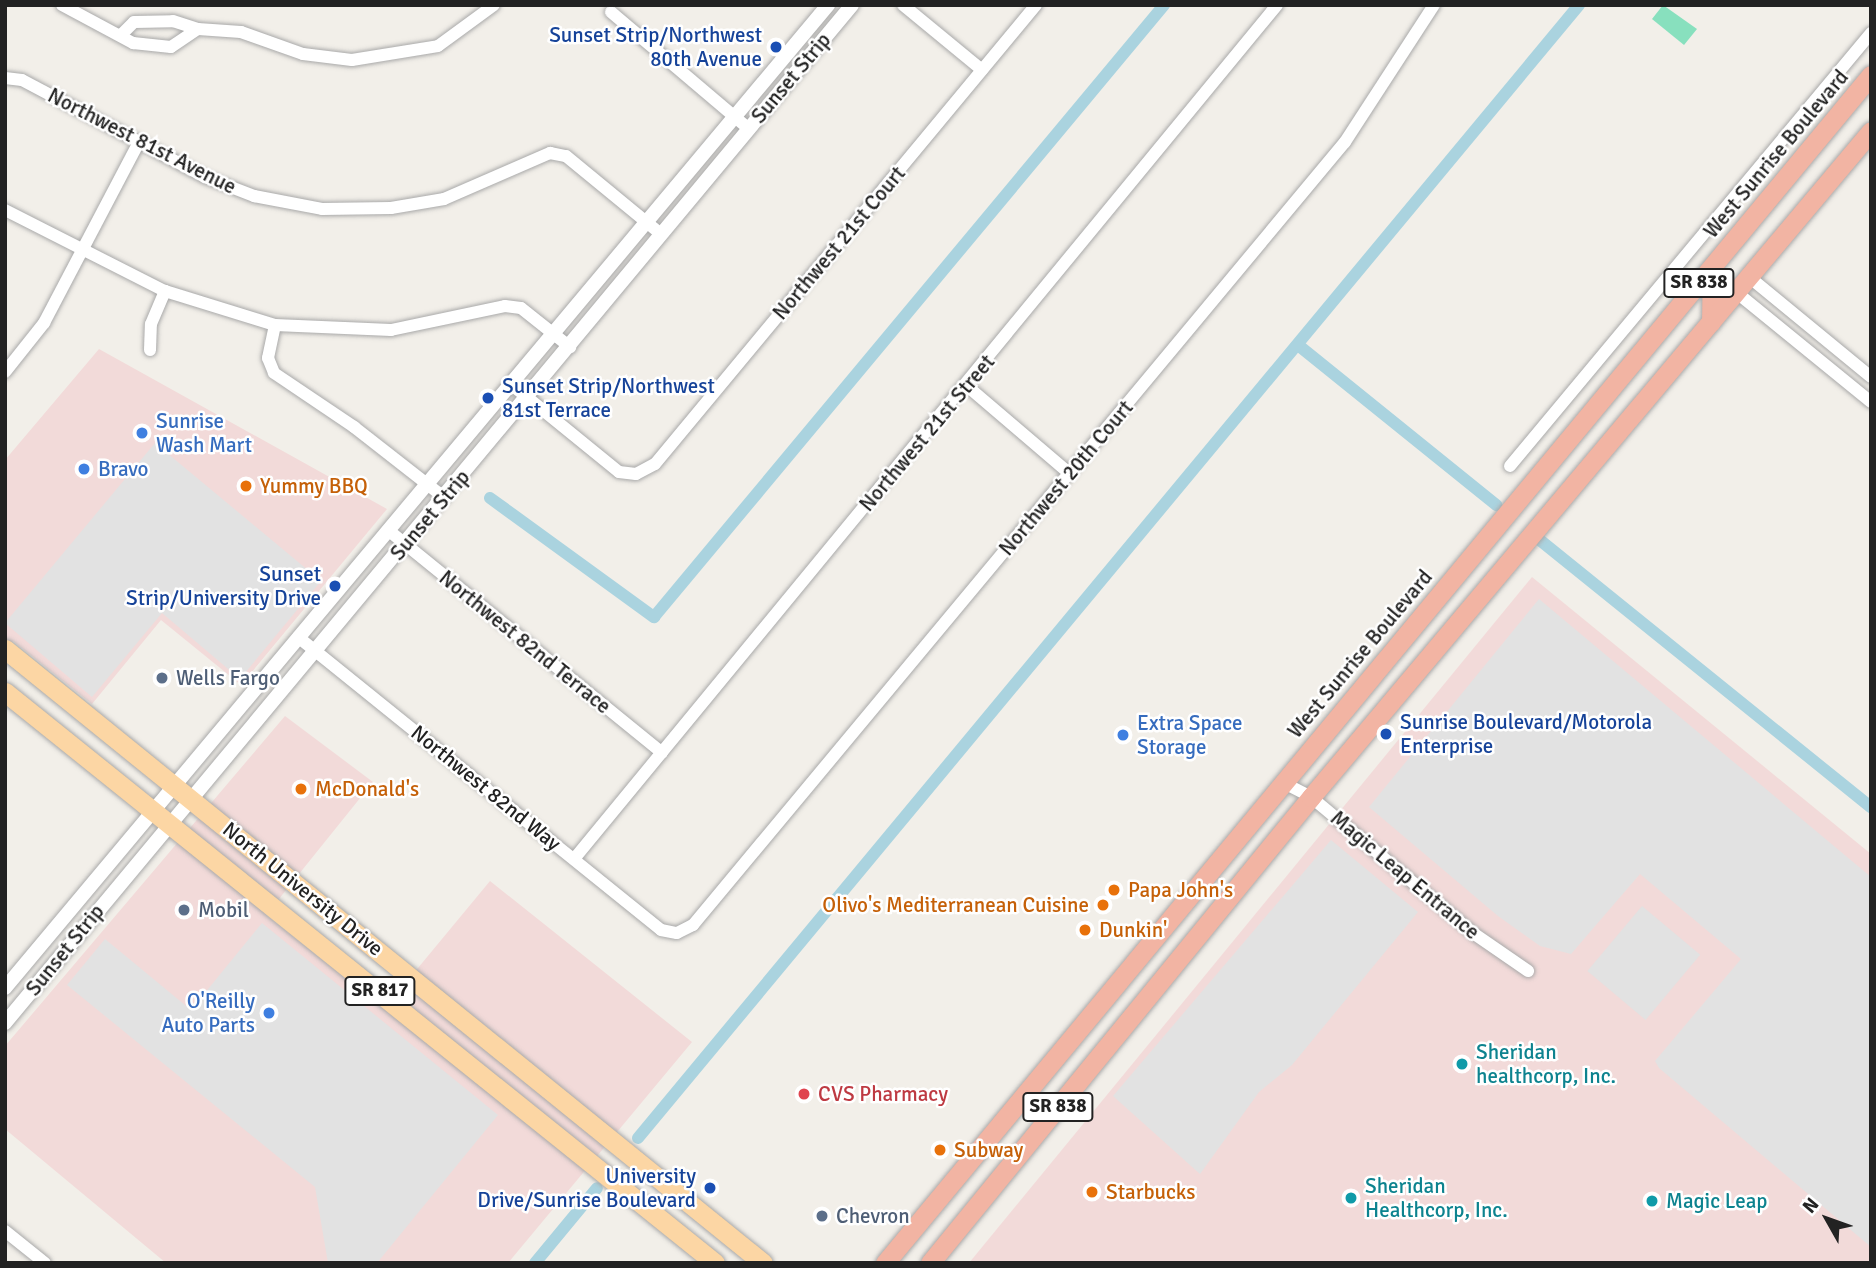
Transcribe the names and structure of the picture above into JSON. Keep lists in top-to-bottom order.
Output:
{
  "streets": {
    "highway": ["West Sunrise Boulevard", "SR 838"],
    "main road": ["North University Drive", "SR 817"],
    "street": [
      "Sunset Strip",
      "Northwest 81st Avenue",
      "Northwest 21st Court",
      "Northwest 21st Street",
      "Northwest 20th Court",
      "Northwest 82nd Terrace",
      "Northwest 82nd Way",
      "Magic Leap Entrance"
    ]
  },
  "crossings": [
    ["Sunset Strip", "Northwest 81st Avenue"],
    ["Sunset Strip", "Northwest 21st Court"],
    ["Sunset Strip", "Northwest 82nd Terrace"],
    ["Sunset Strip", "Northwest 82nd Way"],
    ["Sunset Strip", "North University Drive"],
    ["West Sunrise Boulevard", "Magic Leap Entrance"],
    ["SR 838", "Magic Leap Entrance"],
    ["Northwest 21st Street", "Northwest 82nd Terrace"],
    ["Northwest 21st Street", "Northwest 82nd Way"],
    ["Northwest 20th Court", "Northwest 82nd Way"]
  ],
  "places": [
    "Sunset Strip/Northwest 80th Avenue",
    "Sunset Strip/Northwest 81st Terrace",
    "Sunrise Wash Mart",
    "Bravo",
    "Yummy BBQ",
    "Sunset Strip/University Drive",
    "Wells Fargo",
    "Sunrise Boulevard/Motorola Enterprise",
    "Extra Space Storage",
    "McDonald's",
    "Papa John's",
    "Olivo's Mediterranean Cuisine",
    "Mobil",
    "Dunkin'",
    "O'Reilly Auto Parts",
    "Sheridan healthcorp, Inc.",
    "CVS Pharmacy",
    "Subway",
    "University Drive/Sunrise Boulevard",
    "Starbucks",
    "Sheridan Healthcorp, Inc.",
    "Magic Leap",
    "Chevron"
  ],
  "north": "top left"
}
